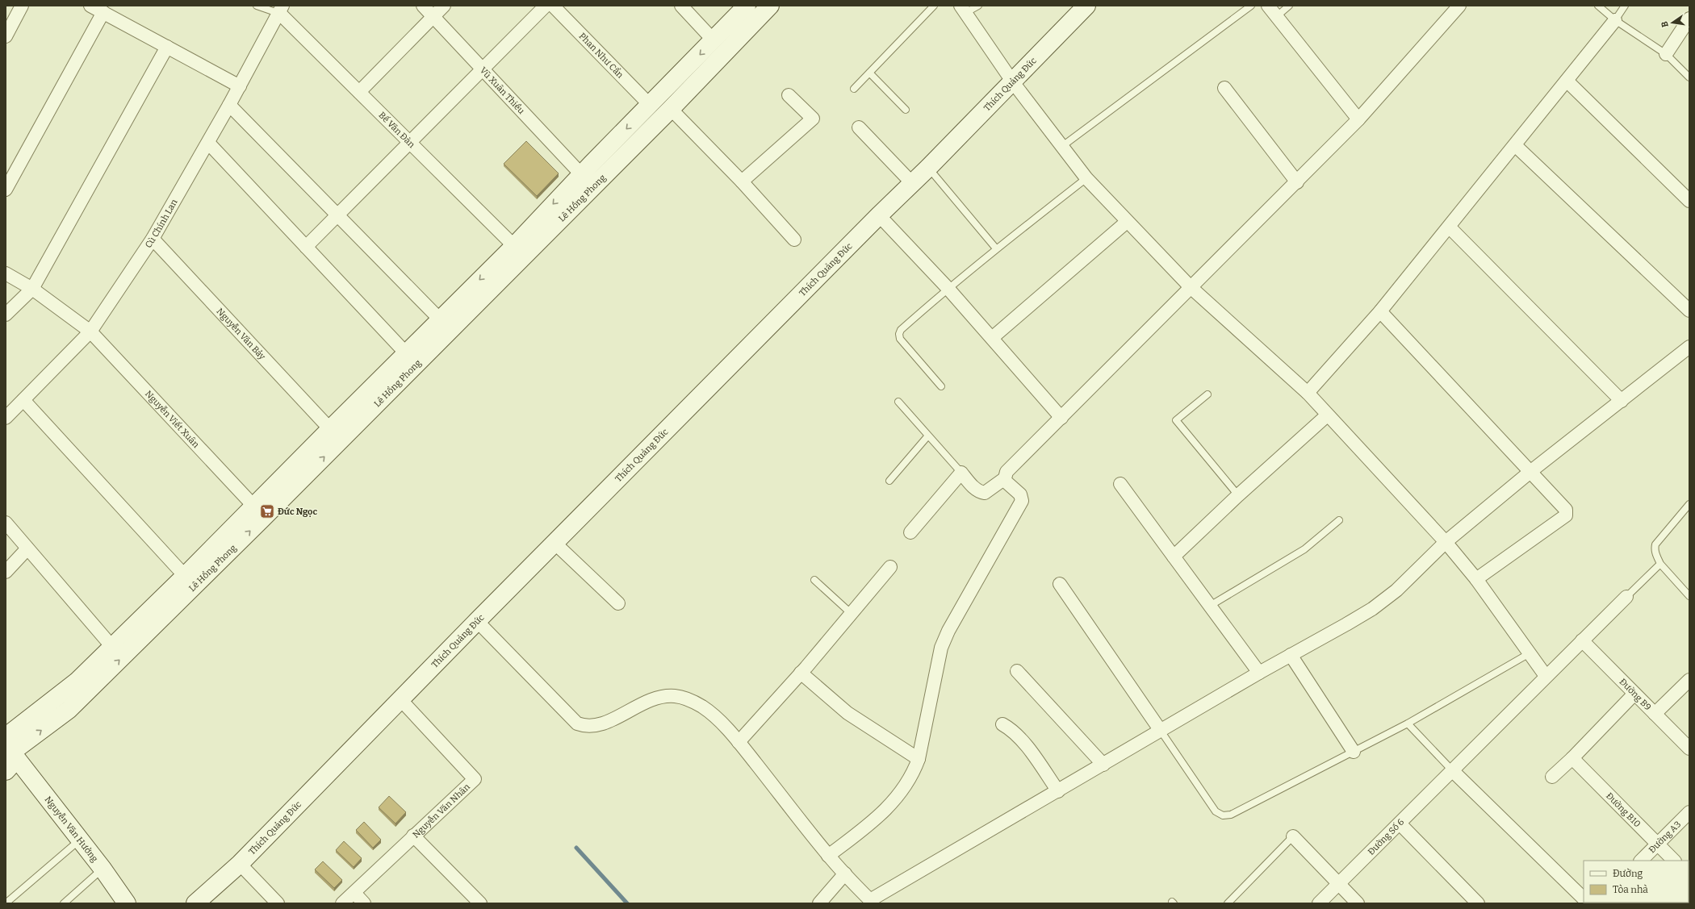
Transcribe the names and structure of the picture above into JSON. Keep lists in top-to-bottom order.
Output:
{
  "streets": {
    "main road": ["Thích Quảng Đức", "Lê Hồng Phong", "Nguyễn Văn Hưởng"],
    "street": [
      "Phan Như Cẩn",
      "Vũ Xuân Thiều",
      "Bế Văn Đàn",
      "Cù Chính Lan",
      "Nguyễn Văn Bảy",
      "Nguyễn Viết Xuân",
      "Đường B9",
      "Đường B10",
      "Nguyễn Văn Nhân",
      "Đường A3",
      "Đường Số 6"
    ]
  },
  "crossings": [
    ["Phan Như Cẩn", "Lê Hồng Phong"],
    ["Thích Quảng Đức", "Nguyễn Văn Nhân"],
    ["Vũ Xuân Thiều", "Lê Hồng Phong"],
    ["Bế Văn Đàn", "Lê Hồng Phong"],
    ["Bế Văn Đàn", "Cù Chính Lan"],
    ["Lê Hồng Phong", "Nguyễn Văn Bảy"],
    ["Lê Hồng Phong", "Nguyễn Viết Xuân"],
    ["Lê Hồng Phong", "Nguyễn Văn Hưởng"],
    ["Cù Chính Lan", "Nguyễn Văn Bảy"],
    ["Cù Chính Lan", "Nguyễn Viết Xuân"],
    ["Đường B9", "Đường Số 6"],
    ["Đường B10", "Đường A3"]
  ],
  "places": {
    "supermarket": ["Đức Ngọc"]
  },
  "legend": ["Đường", "Tòa nhà"],
  "north": "left"
}
